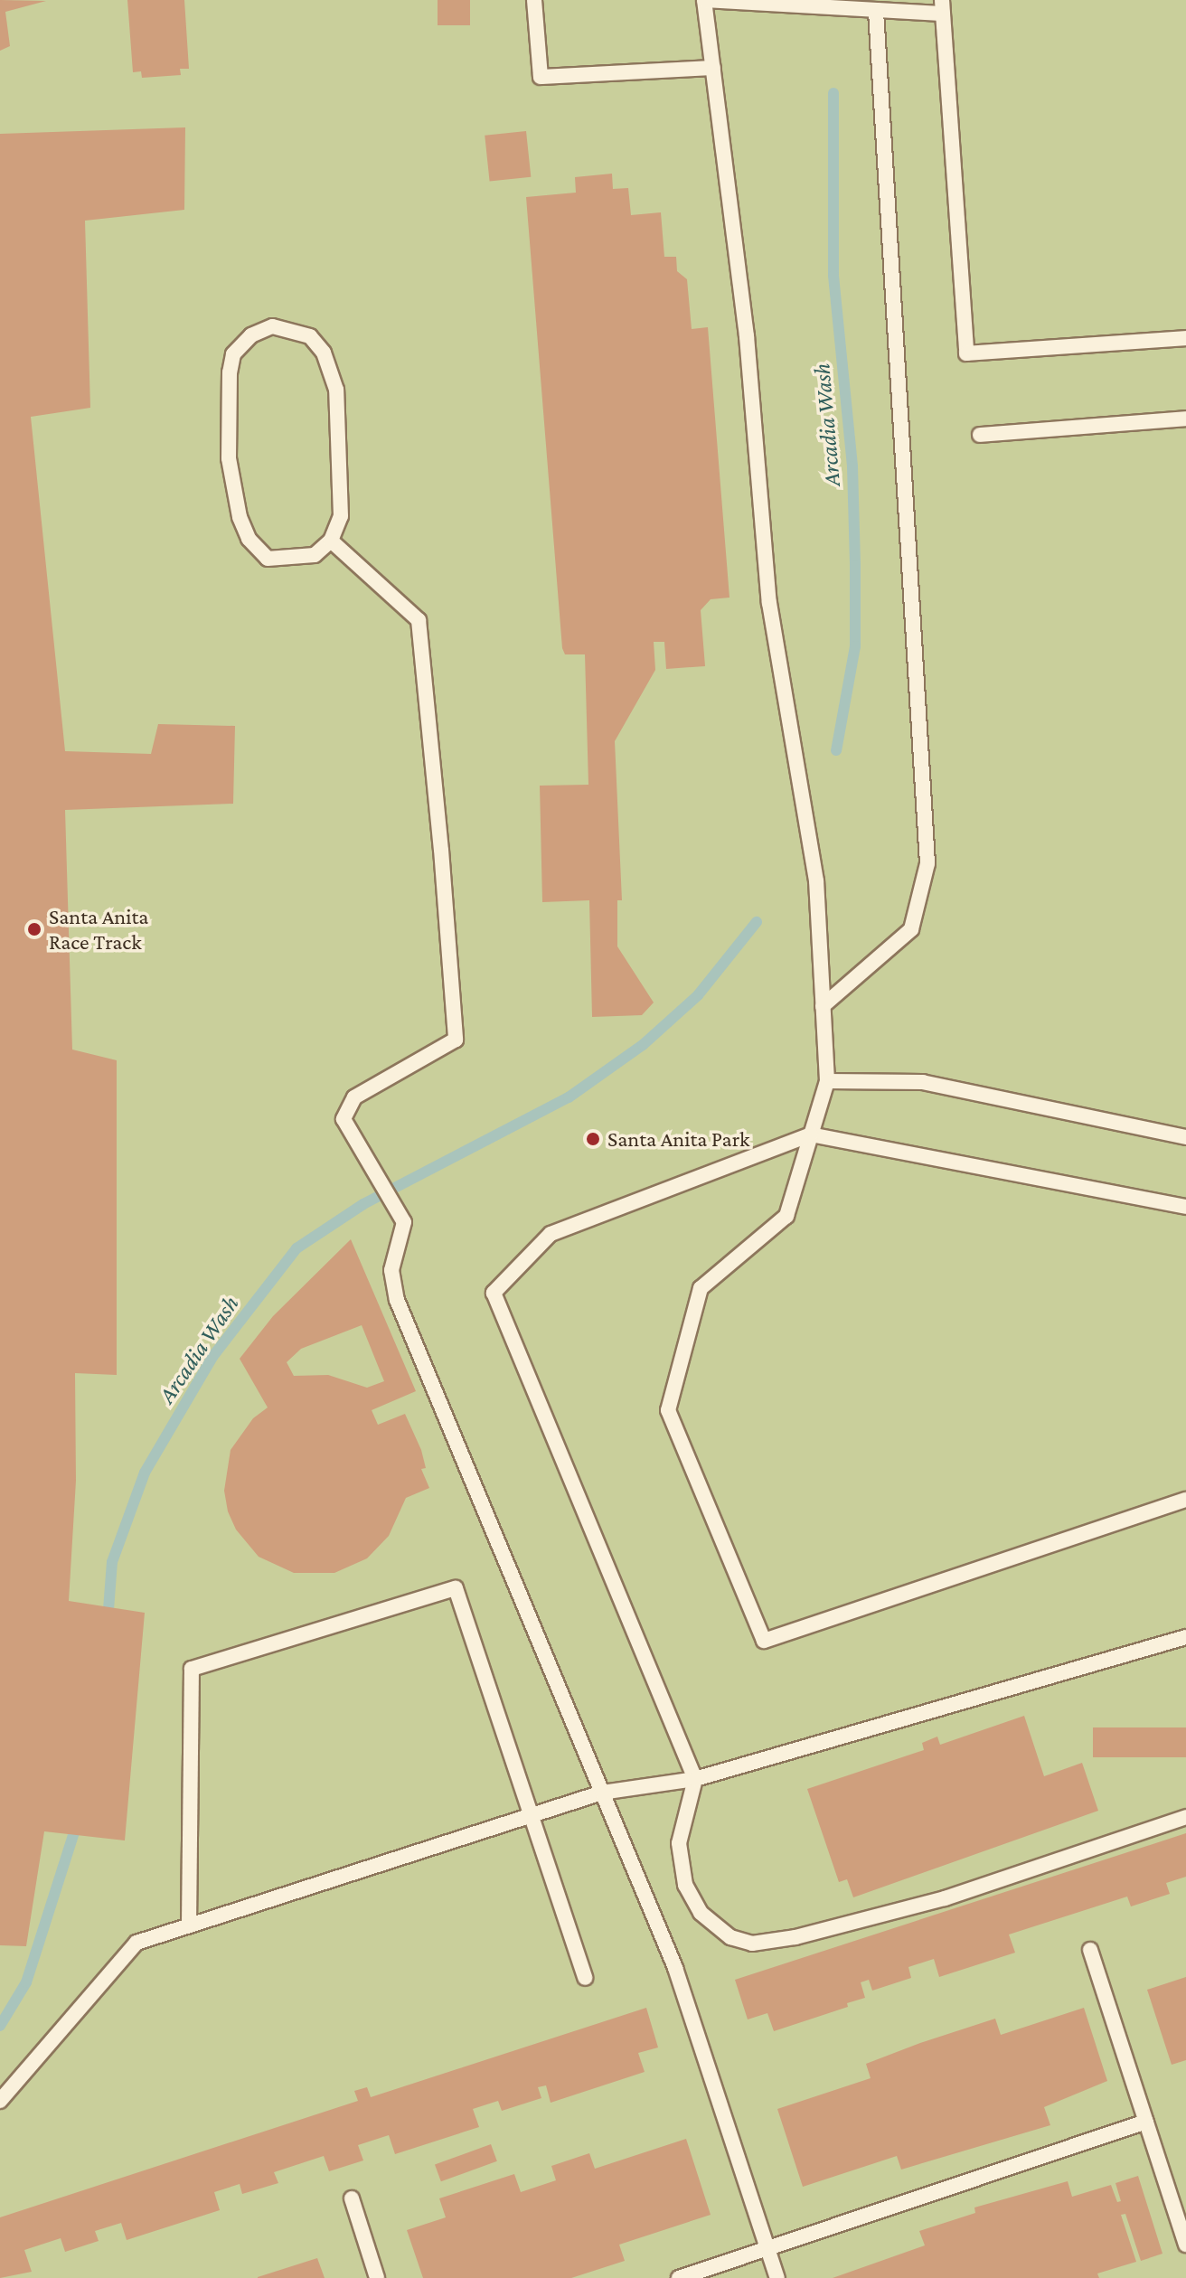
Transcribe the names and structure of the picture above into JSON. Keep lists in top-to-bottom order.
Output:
{
  "water": ["Arcadia Wash"],
  "places": ["Santa Anita Race Track", "Santa Anita Park"]
}
